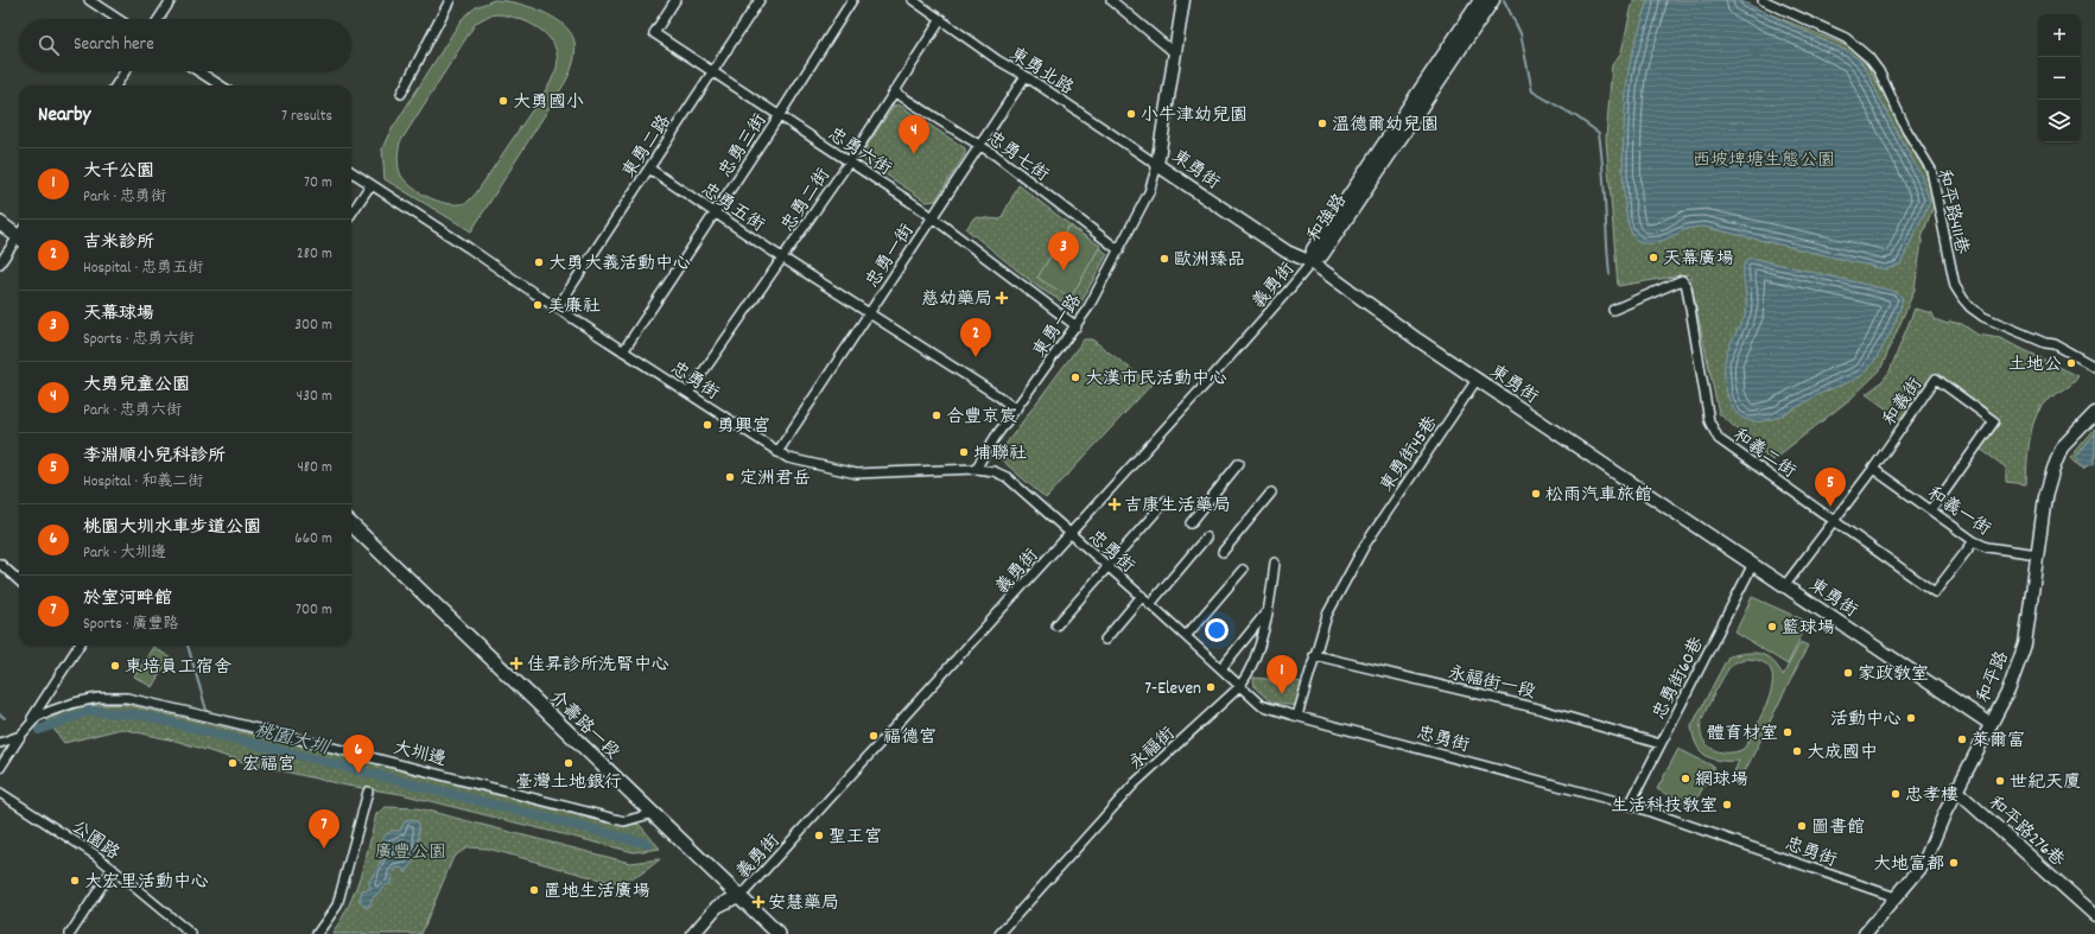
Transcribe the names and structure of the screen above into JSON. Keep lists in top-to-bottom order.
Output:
{
  "streets": {
    "main road": ["介壽路一段"],
    "street": [
      "東勇北路",
      "忠勇三街",
      "東勇二路",
      "忠勇六街",
      "忠勇七街",
      "東勇街",
      "忠勇二街",
      "忠勇五街",
      "和平路411巷",
      "和強路",
      "忠勇一街",
      "義勇街",
      "東勇一路",
      "忠勇街",
      "和義街",
      "和義二街",
      "東勇街45巷",
      "和義一街",
      "和平路",
      "忠勇街60巷",
      "永福街一段",
      "永福街",
      "大圳邊",
      "和平路276巷",
      "公園路"
    ]
  },
  "crossings": [
    ["東勇北路", "東勇街"],
    ["東勇北路", "忠勇二街"],
    ["東勇北路", "忠勇一街"],
    ["東勇北路", "東勇一路"],
    ["忠勇三街", "忠勇六街"],
    ["忠勇三街", "忠勇五街"],
    ["忠勇三街", "忠勇街"],
    ["東勇二路", "忠勇六街"],
    ["東勇二路", "忠勇五街"],
    ["東勇二路", "忠勇街"],
    ["忠勇六街", "忠勇二街"],
    ["忠勇六街", "忠勇一街"],
    ["忠勇六街", "東勇一路"],
    ["忠勇七街", "忠勇二街"],
    ["忠勇七街", "忠勇一街"],
    ["忠勇七街", "東勇一路"],
    ["東勇街", "和強路"],
    ["東勇街", "義勇街"],
    ["東勇街", "東勇一路"],
    ["東勇街", "和義街"],
    ["東勇街", "東勇街45巷"],
    ["東勇街", "和平路"],
    ["東勇街", "忠勇街60巷"],
    ["忠勇二街", "忠勇五街"],
    ["忠勇二街", "忠勇街"],
    ["忠勇五街", "忠勇一街"],
    ["忠勇五街", "東勇一路"],
    ["和強路", "義勇街"],
    ["忠勇一街", "忠勇街"],
    ["義勇街", "忠勇街"],
    ["義勇街", "介壽路一段"],
    ["東勇一路", "忠勇街"],
    ["忠勇街", "東勇街45巷"],
    ["忠勇街", "和平路"],
    ["忠勇街", "忠勇街60巷"],
    ["忠勇街", "永福街"],
    ["和義街", "和義二街"],
    ["和義街", "和義一街"],
    ["和義二街", "和義一街"],
    ["東勇街45巷", "永福街一段"],
    ["和義一街", "和平路"],
    ["和平路", "和平路276巷"],
    ["忠勇街60巷", "永福街一段"],
    ["介壽路一段", "大圳邊"]
  ],
  "water": ["桃園大圳"],
  "parks": ["西坡埤塘生態公園", "廣豐公園"],
  "places": {
    "other": [
      "大勇國小",
      "小牛津幼兒園",
      "溫德爾幼兒園",
      "天幕廣場",
      "歐洲臻品",
      "大勇大義活動中心",
      "美廉社",
      "土地公",
      "大漢市民活動中心",
      "合豐京宸",
      "勇興宮",
      "埔聯社",
      "定洲君岳",
      "松雨汽車旅館",
      "籃球場",
      "東培員工宿舍",
      "家政教室",
      "7-Eleven",
      "活動中心",
      "體育材室",
      "福德宮",
      "萊爾富",
      "大成國中",
      "宏福宮",
      "臺灣土地銀行",
      "網球場",
      "世紀天廈",
      "忠孝樓",
      "生活科技教室",
      "圖書館",
      "聖王宮",
      "大地富都",
      "大宏里活動中心",
      "置地生活廣場"
    ],
    "health": [
      "慈幼藥局",
      "吉康生活藥局",
      "佳昇診所洗腎中心",
      "安慧藥局"
    ]
  },
  "page": {
    "map_buttons": ["+", "−"],
    "search": "Search here",
    "heading": ["Nearby", "7 results"],
    "pins": [
      "4",
      "3",
      "2",
      "5",
      "1",
      "6",
      "7"
    ],
    "list": [
      {
        "mark": "1",
        "name": "大千公園",
        "note": "Park · 忠勇街",
        "value": "70 m"
      },
      {
        "mark": "2",
        "name": "吉米診所",
        "note": "Hospital · 忠勇五街",
        "value": "280 m"
      },
      {
        "mark": "3",
        "name": "天幕球場",
        "note": "Sports · 忠勇六街",
        "value": "300 m"
      },
      {
        "mark": "4",
        "name": "大勇兒童公園",
        "note": "Park · 忠勇六街",
        "value": "430 m"
      },
      {
        "mark": "5",
        "name": "李淵順小兒科診所",
        "note": "Hospital · 和義二街",
        "value": "480 m"
      },
      {
        "mark": "6",
        "name": "桃園大圳水車步道公園",
        "note": "Park · 大圳邊",
        "value": "660 m"
      },
      {
        "mark": "7",
        "name": "於室河畔館",
        "note": "Sports · 廣豐路",
        "value": "700 m"
      }
    ]
  }
}
